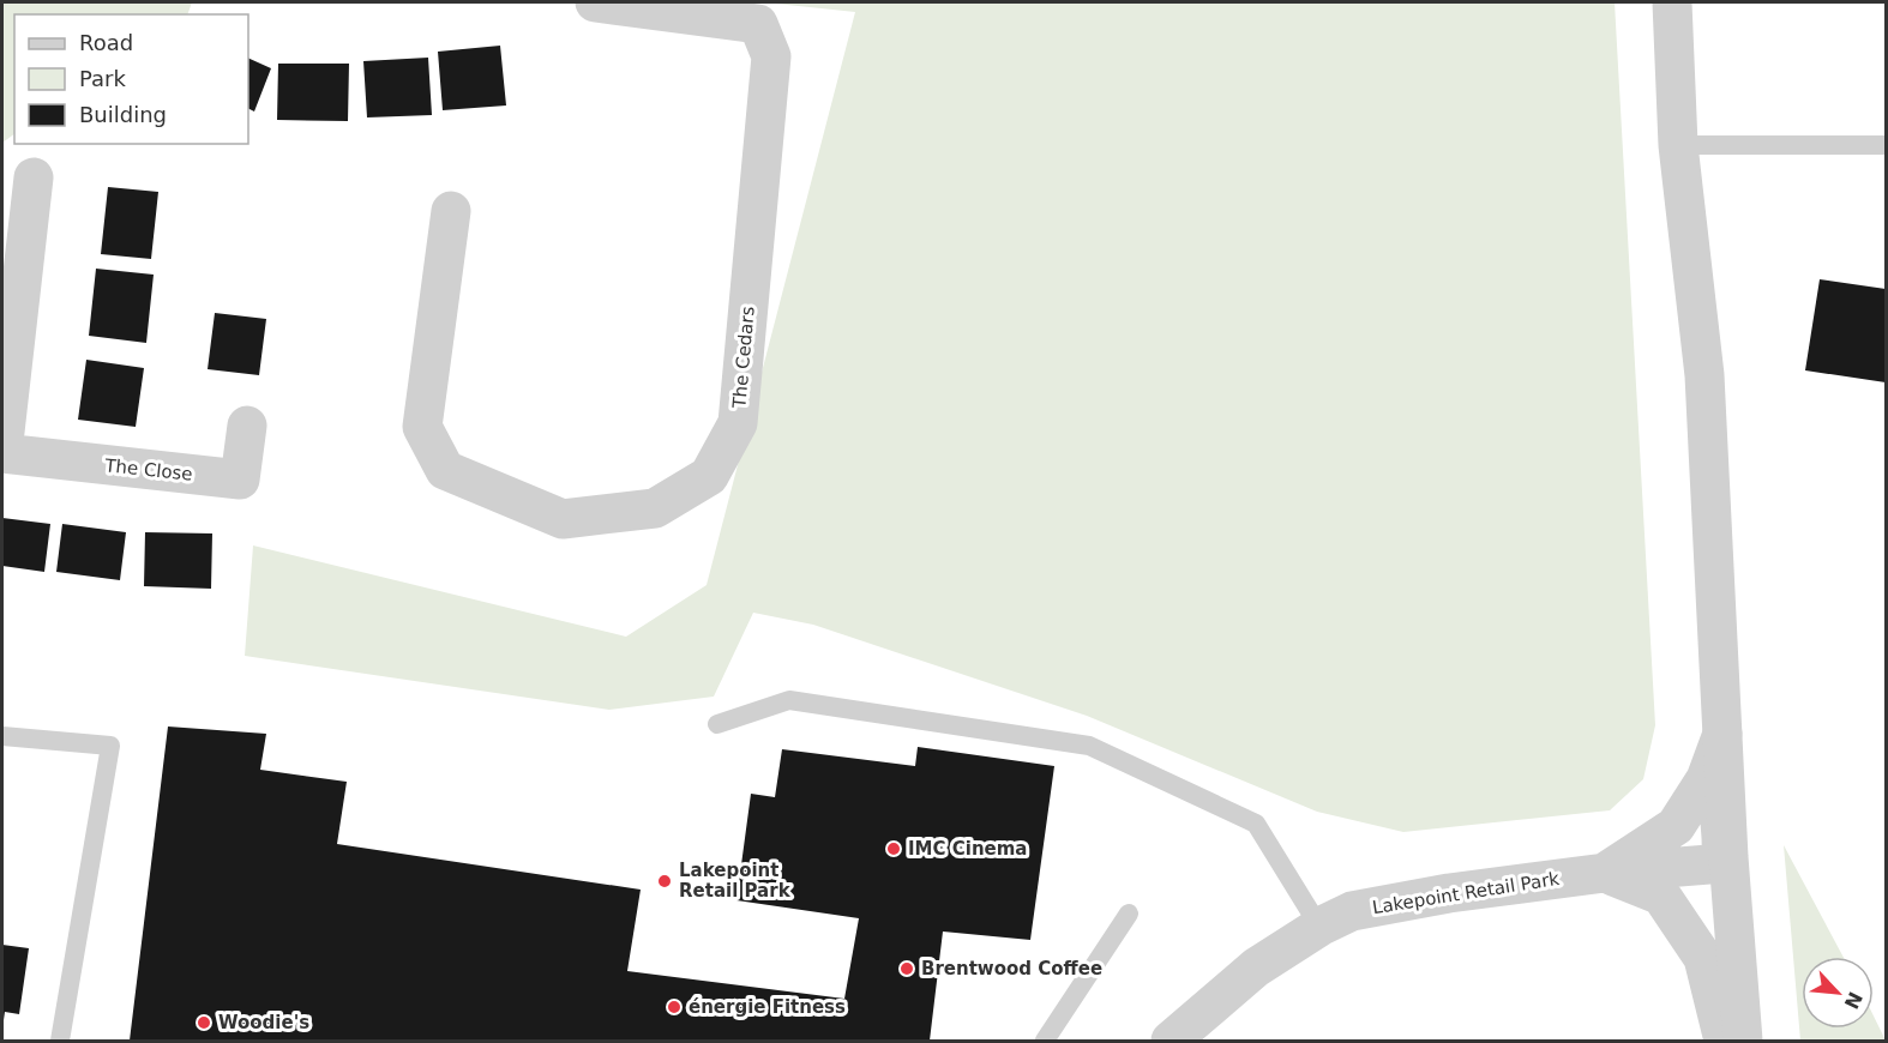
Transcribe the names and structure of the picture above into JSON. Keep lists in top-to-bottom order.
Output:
{
  "streets": {
    "street": ["The Cedars", "The Close", "Lakepoint Retail Park"]
  },
  "places": [
    "IMC Cinema",
    "Lakepoint Retail Park",
    "Brentwood Coffee",
    "énergie Fitness",
    "Woodie's"
  ],
  "legend": ["Road", "Park", "Building"],
  "north": "bottom right"
}
